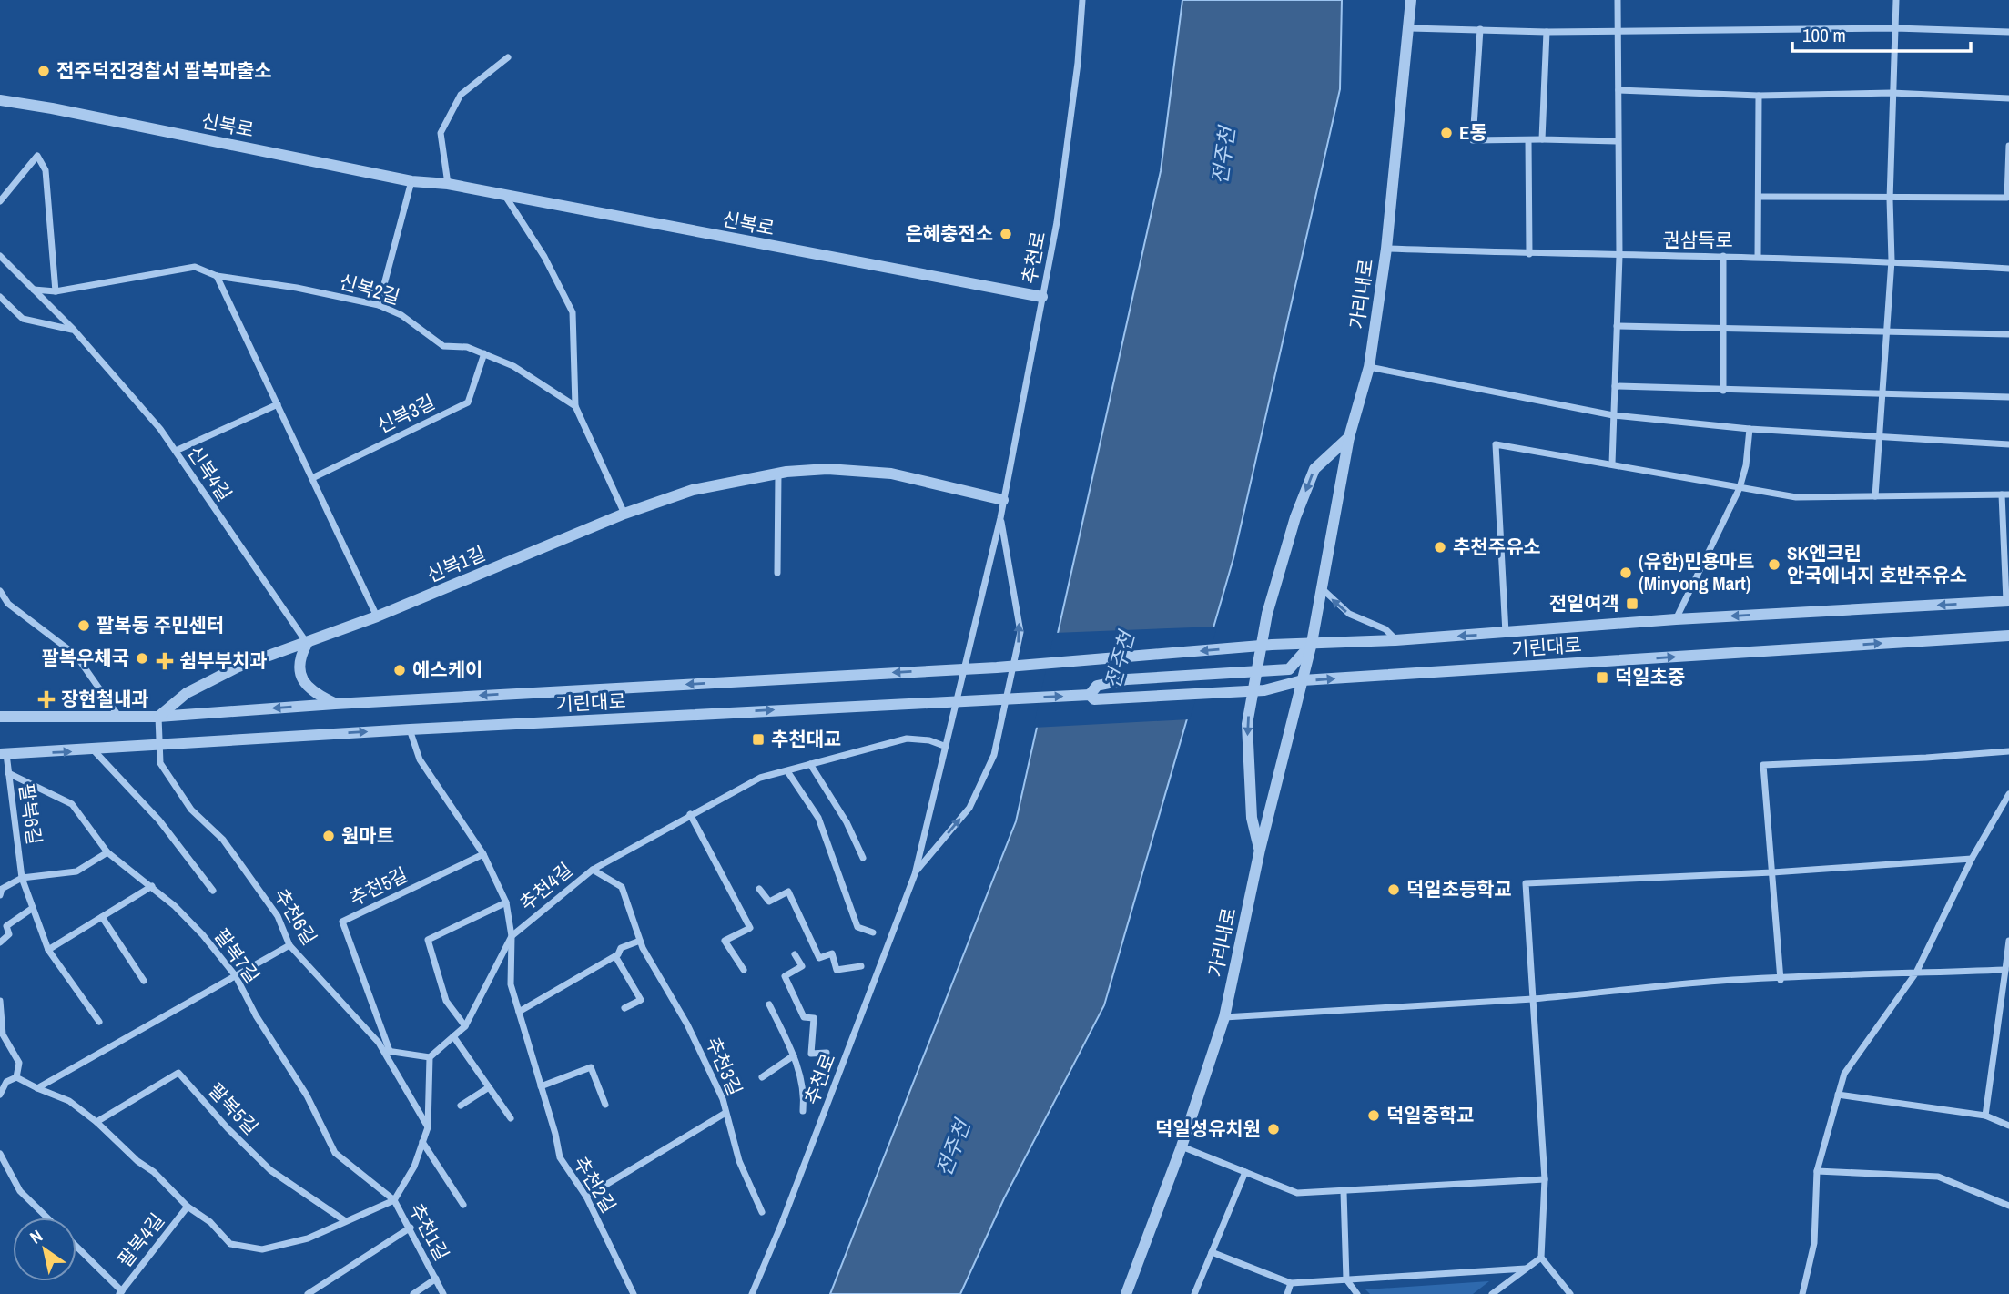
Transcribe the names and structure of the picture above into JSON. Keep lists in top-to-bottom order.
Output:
{
  "streets": {
    "street": [
      "신복로",
      "권삼득로",
      "추천로",
      "신복2길",
      "가리내로",
      "신복3길",
      "신복4길",
      "신복1길",
      "기린대로",
      "팔복6길",
      "추천5길",
      "추천4길",
      "추천6길",
      "팔복7길",
      "추천3길",
      "팔복5길",
      "추천2길",
      "추천1길",
      "팔복4길"
    ]
  },
  "crossings": [
    ["신복로", "추천로"],
    ["권삼득로", "가리내로"],
    ["추천로", "신복1길"],
    ["추천로", "기린대로"],
    ["추천로", "추천4길"],
    ["신복2길", "신복3길"],
    ["신복2길", "신복4길"],
    ["가리내로", "기린대로"],
    ["신복4길", "신복1길"],
    ["신복1길", "기린대로"],
    ["신복1길", "추천6길"],
    ["기린대로", "팔복6길"],
    ["기린대로", "추천6길"],
    ["팔복6길", "팔복7길"],
    ["추천5길", "추천6길"],
    ["추천4길", "추천3길"],
    ["추천4길", "추천2길"],
    ["팔복7길", "추천1길"]
  ],
  "water": ["전주천"],
  "places": {
    "other": [
      "전주덕진경찰서 팔복파출소",
      "E동",
      "은혜충전소",
      "추천주유소",
      "SK엔크린 안국에너지 호반주유소",
      "(유한)민용마트 (Minyong Mart)",
      "팔복동 주민센터",
      "팔복우체국",
      "에스케이",
      "원마트",
      "덕일초등학교",
      "덕일중학교",
      "덕일성유치원"
    ],
    "transit": ["전일여객", "덕일초중", "추천대교"],
    "health": ["쉼부부치과", "장현철내과"]
  },
  "scale_bar": "100 m",
  "north": "top left"
}
